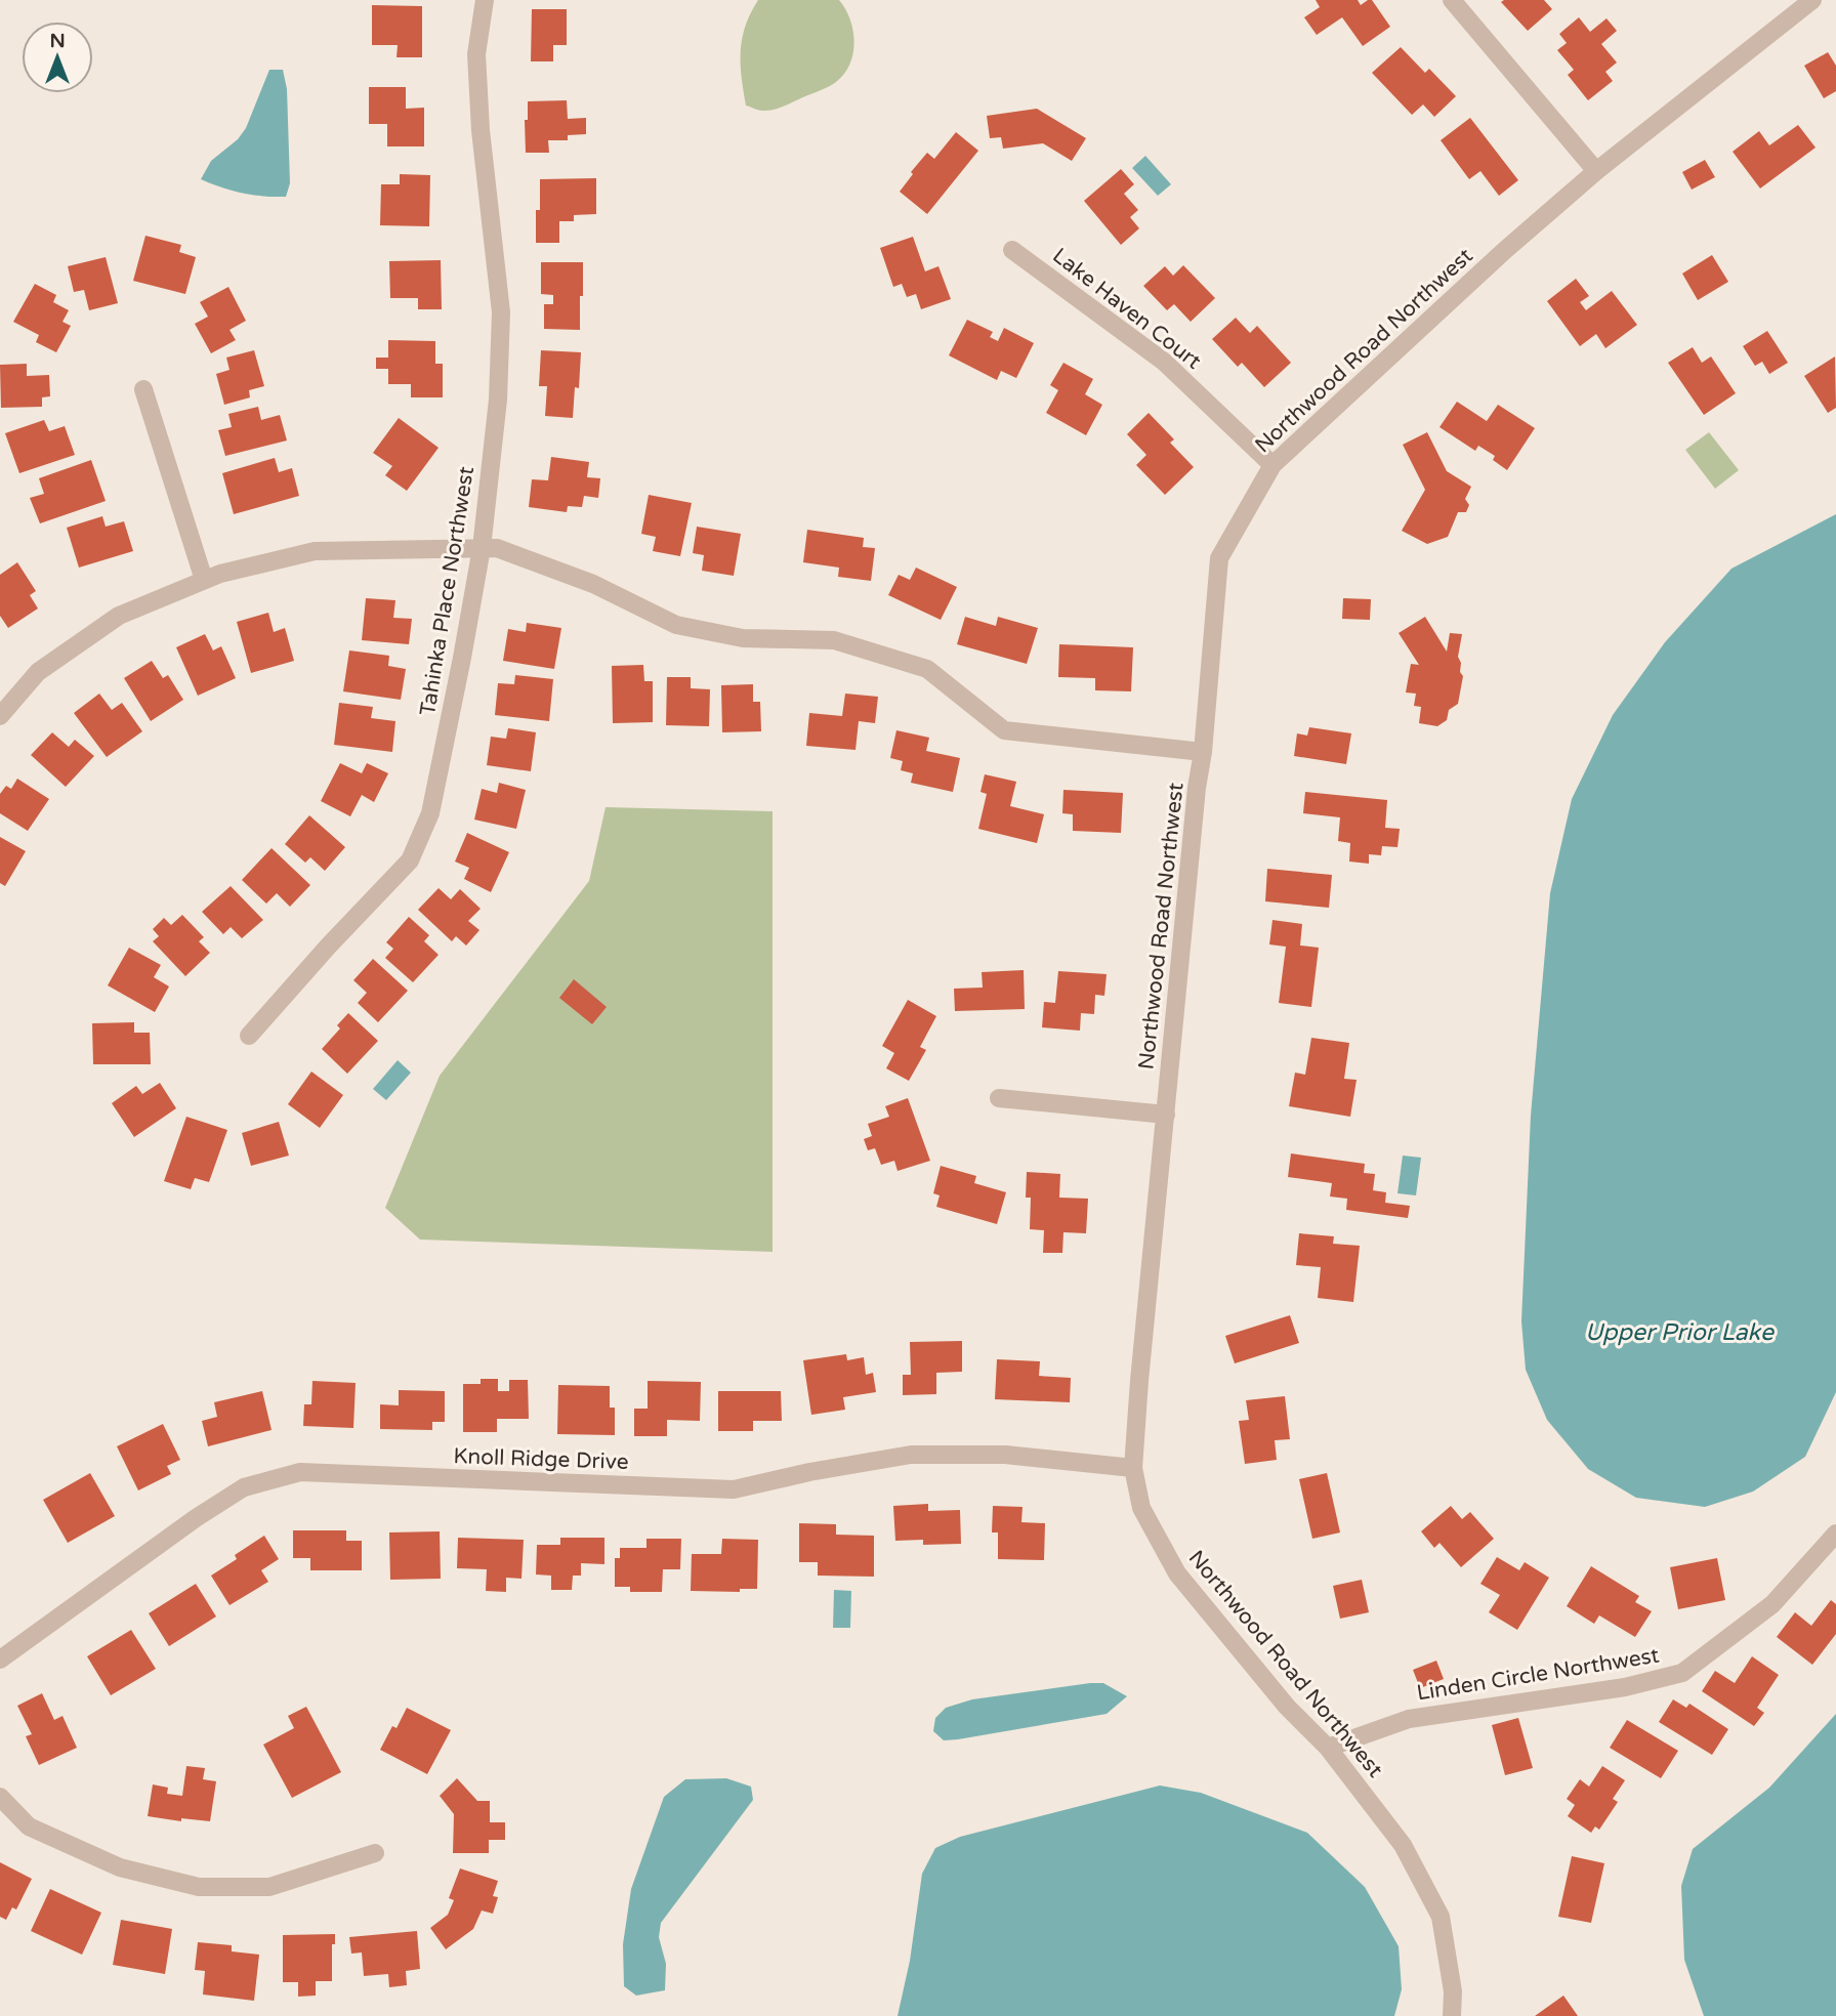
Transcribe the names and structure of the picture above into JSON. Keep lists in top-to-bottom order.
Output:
{
  "streets": {
    "street": [
      "Lake Haven Court",
      "Northwood Road Northwest",
      "Tahinka Place Northwest",
      "Knoll Ridge Drive",
      "Linden Circle Northwest"
    ]
  },
  "crossings": [
    ["Lake Haven Court", "Northwood Road Northwest"],
    ["Northwood Road Northwest", "Knoll Ridge Drive"],
    ["Northwood Road Northwest", "Linden Circle Northwest"]
  ],
  "water": ["Upper Prior Lake"],
  "north": "top"
}
